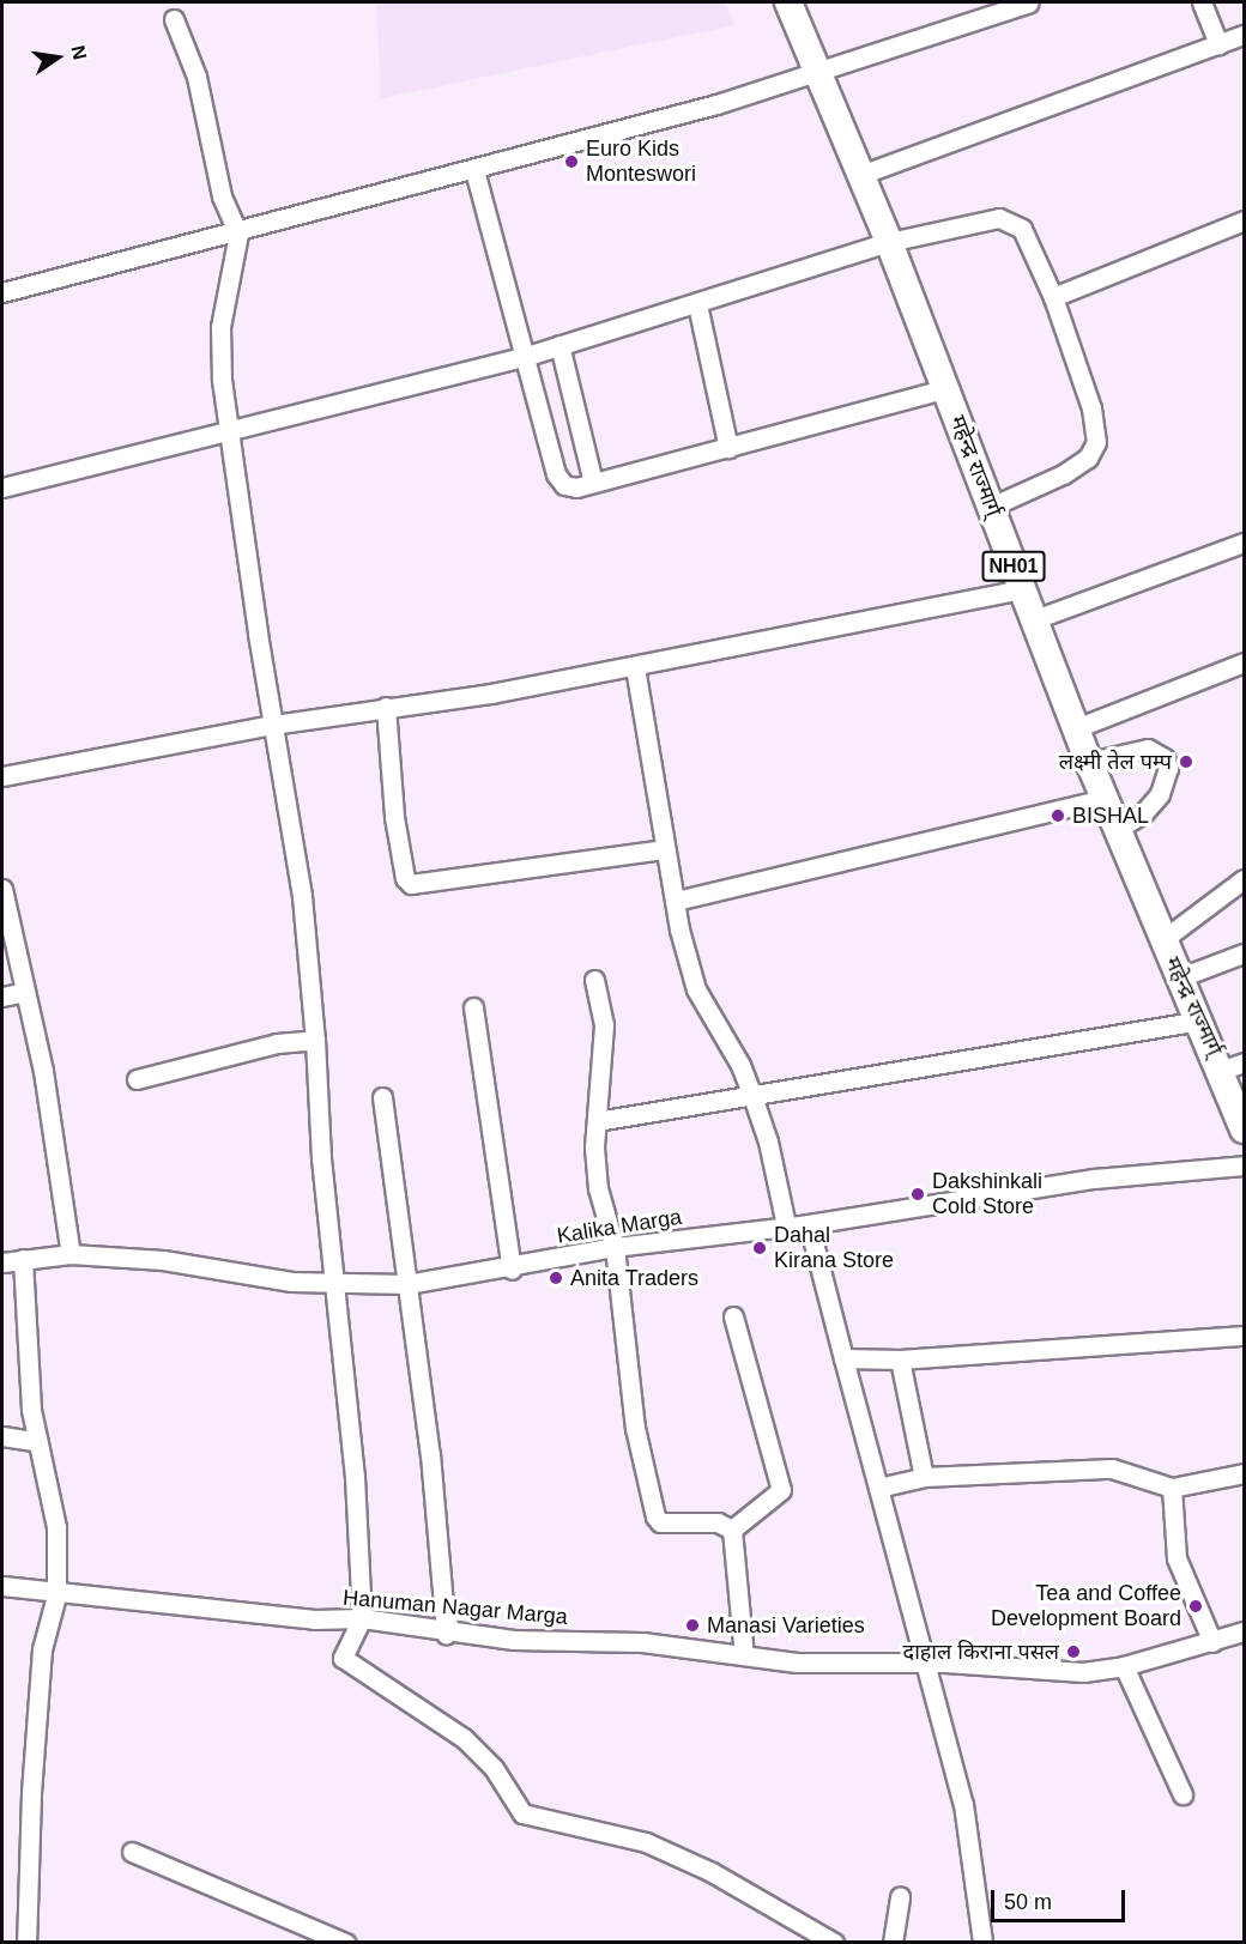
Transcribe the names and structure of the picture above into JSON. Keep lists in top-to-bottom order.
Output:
{
  "streets": {
    "highway": ["महेन्द्र राज्मार्ग्", "NH01"],
    "street": ["Kalika Marga", "Hanuman Nagar Marga"]
  },
  "places": [
    "Euro Kids Monteswori",
    "लक्ष्मी तेल पम्प",
    "BISHAL",
    "Dakshinkali Cold Store",
    "Dahal Kirana Store",
    "Anita Traders",
    "Tea and Coffee Development Board",
    "Manasi Varieties",
    "दाहाल किराना पसल"
  ],
  "scale_bar": "50 m",
  "north": "right"
}
